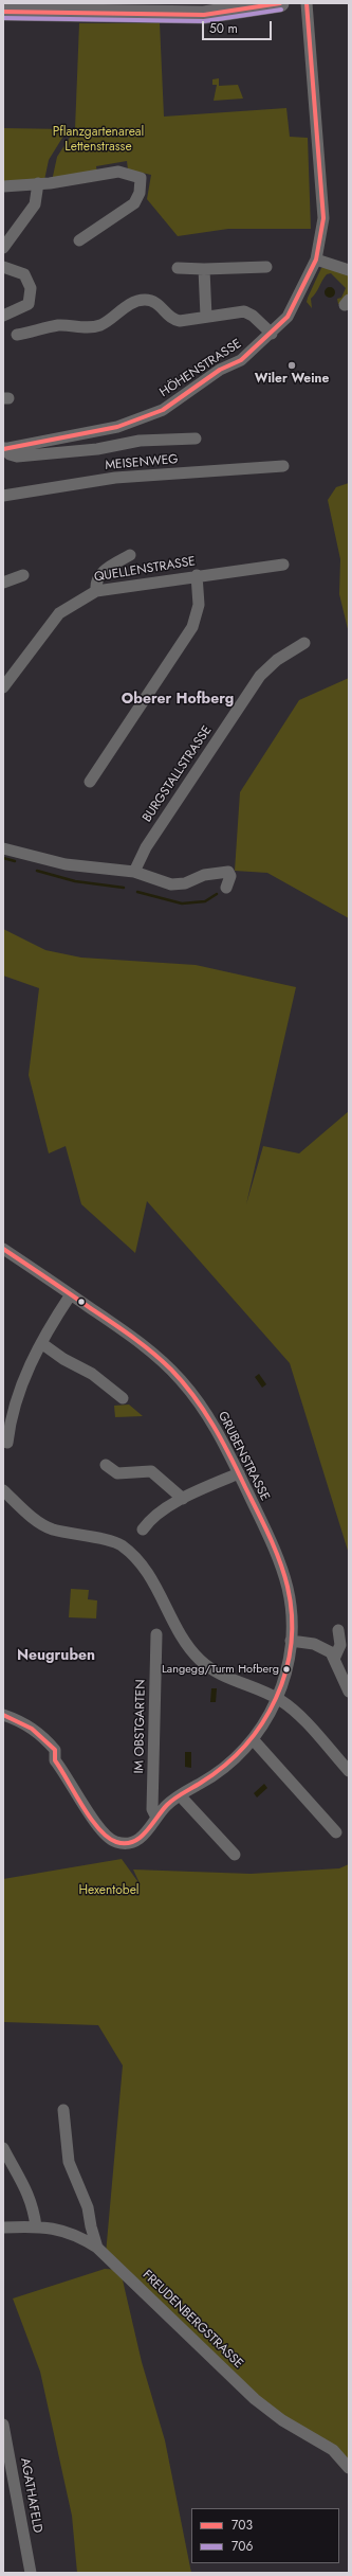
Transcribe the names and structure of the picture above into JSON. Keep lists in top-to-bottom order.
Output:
{
  "streets": {
    "street": [
      "HÖHENSTRASSE",
      "MEISENWEG",
      "QUELLENSTRASSE",
      "BURGSTALLSTRASSE",
      "GRUBENSTRASSE",
      "IM OBSTGARTEN",
      "FREUDENBERGSTRASSE",
      "AGATHAFELD"
    ]
  },
  "districts": ["Oberer Hofberg", "Neugruben"],
  "parks": ["Pflanzgartenareal Lettenstrasse", "Hexentobel"],
  "places": ["Wiler Weine", "Langegg/Turm Hofberg"],
  "lines": ["transit line 703", "transit line 706"],
  "legend": ["703", "706"],
  "scale_bar": "50 m"
}
